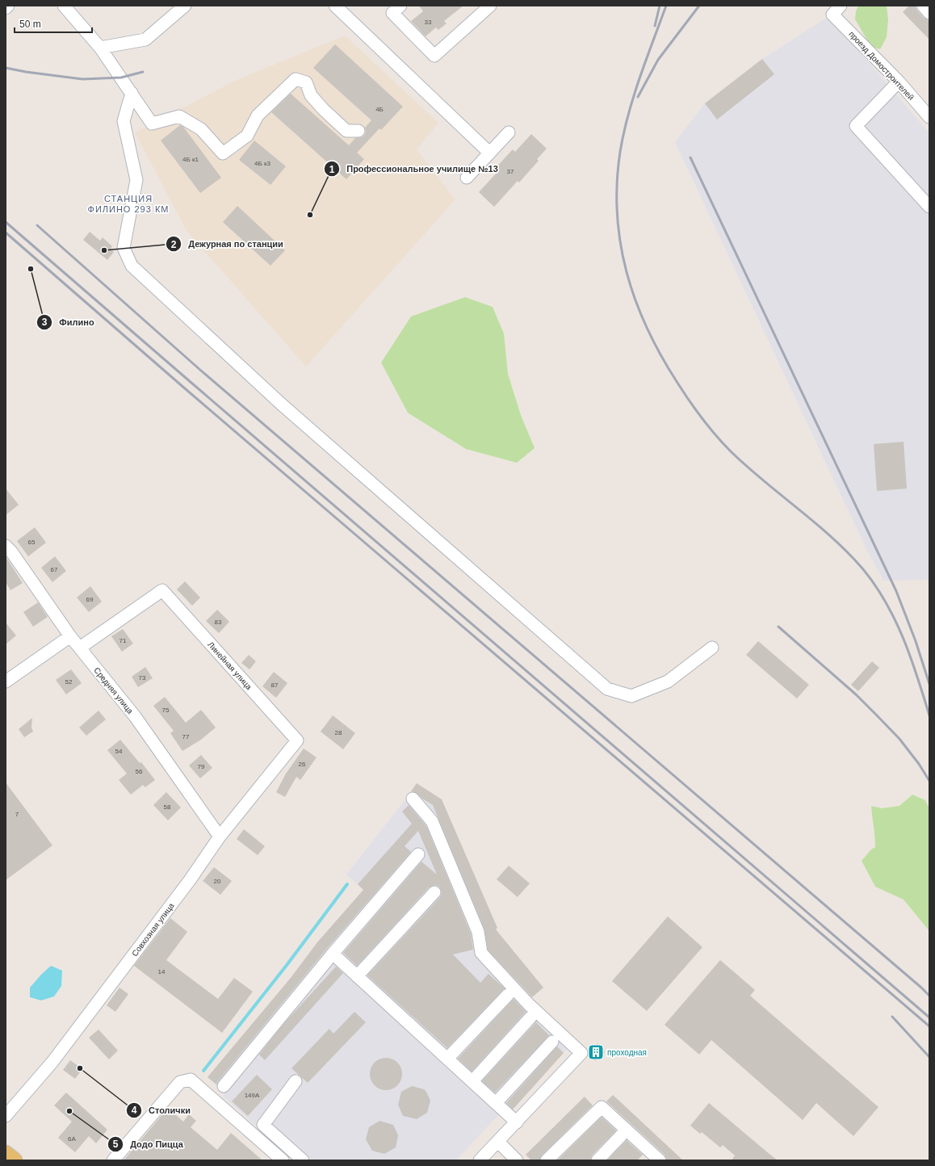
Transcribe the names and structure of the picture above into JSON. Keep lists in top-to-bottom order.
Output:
{
  "streets": {
    "street": [
      "проезд Домостроителей",
      "Линейная улица",
      "Средняя улица",
      "Совхозная улица"
    ]
  },
  "crossings": [
    ["Линейная улица", "Средняя улица"],
    ["Линейная улица", "Совхозная улица"],
    ["Средняя улица", "Совхозная улица"]
  ],
  "districts": ["СТАНЦИЯ ФИЛИНО 293 КМ"],
  "places": {
    "other": [
      "Профессиональное училище №13",
      "Дежурная по станции",
      "Филино",
      "Столички",
      "Додо Пицца"
    ],
    "building": ["проходная"]
  },
  "house_numbers": [
    "33",
    "4Б",
    "4Б к1",
    "4Б к3",
    "37",
    "65",
    "67",
    "69",
    "83",
    "71",
    "73",
    "52",
    "87",
    "75",
    "28",
    "77",
    "54",
    "26",
    "79",
    "56",
    "58",
    "7",
    "20",
    "14",
    "149А",
    "6А"
  ],
  "scale_bar": "50 m"
}
